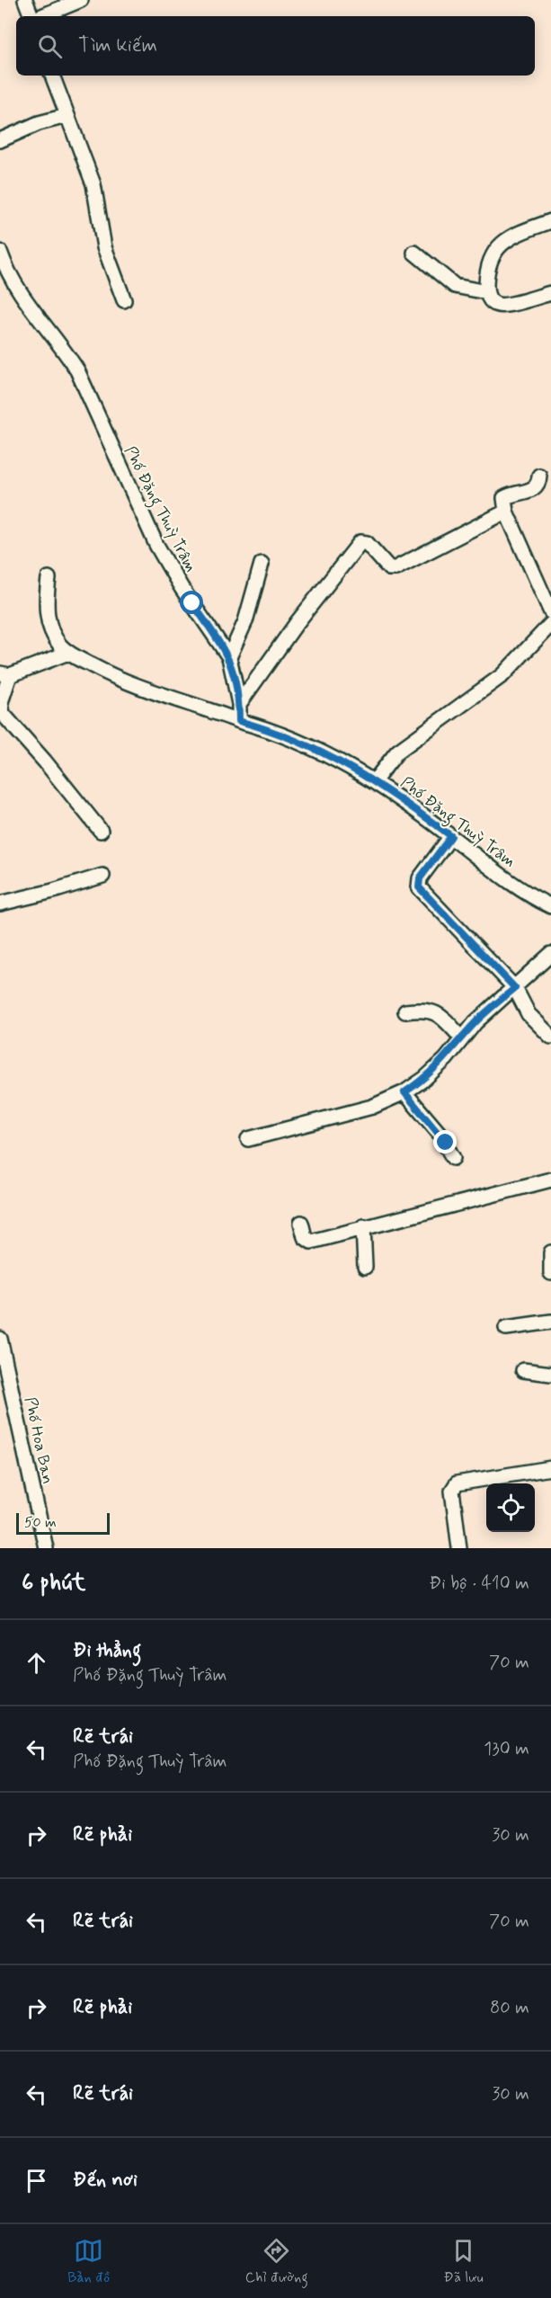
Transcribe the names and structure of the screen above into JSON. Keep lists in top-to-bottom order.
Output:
{
  "streets": {
    "street": ["Phố Đặng Thuỳ Trâm", "Phố Hoa Ban"]
  },
  "scale_bar": "50 m",
  "page": {
    "search": "Tìm kiếm",
    "scale": "50 m",
    "heading": ["6 phút", "Đi bộ · 410 m"],
    "list": [
      ["Đi thẳng", "Phố Đặng Thuỳ Trâm", "70 m"],
      ["Rẽ trái", "Phố Đặng Thuỳ Trâm", "130 m"],
      ["Rẽ phải", "30 m"],
      ["Rẽ trái", "70 m"],
      ["Rẽ phải", "80 m"],
      ["Rẽ trái", "30 m"],
      "Đến nơi"
    ],
    "nav": ["Bản đồ", "Chỉ đường", "Đã lưu"]
  }
}
